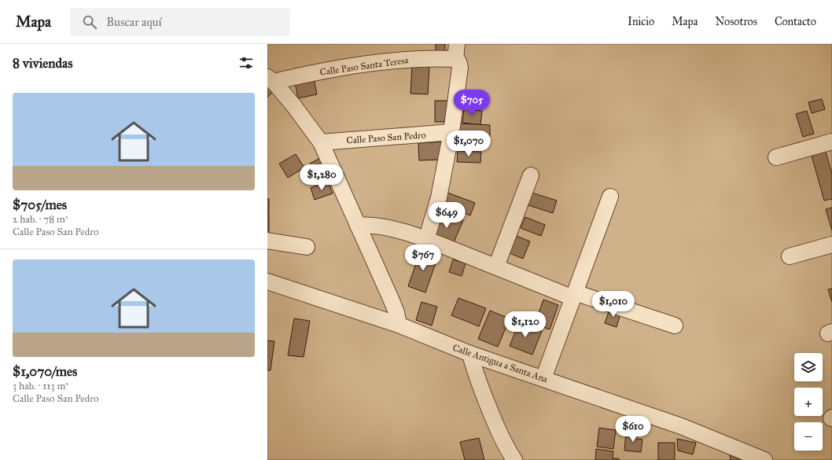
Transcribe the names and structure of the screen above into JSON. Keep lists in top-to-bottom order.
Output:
{
  "streets": {
    "street": ["Calle Paso Santa Teresa", "Calle Paso San Pedro", "Calle Antigua a Santa Ana"]
  },
  "page": {
    "header": "Mapa",
    "search": "Buscar aquí",
    "nav": [
      "Inicio",
      "Mapa",
      "Nosotros",
      "Contacto"
    ],
    "heading": "8 viviendas",
    "list": [
      {
        "name": "$705/mes",
        "note": "2 hab. · 78 m² · Calle Paso San Pedro"
      },
      {
        "name": "$1,070/mes",
        "note": "3 hab. · 113 m² · Calle Paso San Pedro"
      }
    ],
    "price": [
      "$705",
      "$1,070",
      "$1,280",
      "$649",
      "$767",
      "$1,010",
      "$1,120",
      "$610"
    ],
    "map_buttons": ["+", "−"]
  }
}
